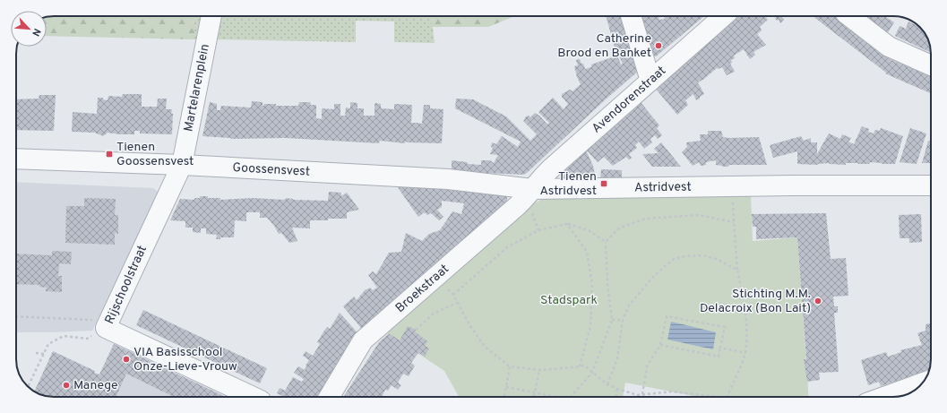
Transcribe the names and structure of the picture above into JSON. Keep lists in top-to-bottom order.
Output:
{
  "streets": {
    "street": [
      "Martelarenplein",
      "Avendorenstraat",
      "Goossensvest",
      "Astridvest",
      "Rijschoolstraat",
      "Broekstraat"
    ]
  },
  "crossings": [
    ["Martelarenplein", "Goossensvest"],
    ["Martelarenplein", "Rijschoolstraat"],
    ["Avendorenstraat", "Goossensvest"],
    ["Avendorenstraat", "Astridvest"],
    ["Avendorenstraat", "Broekstraat"],
    ["Goossensvest", "Astridvest"],
    ["Goossensvest", "Rijschoolstraat"],
    ["Goossensvest", "Broekstraat"],
    ["Astridvest", "Broekstraat"]
  ],
  "parks": ["Stadspark"],
  "places": {
    "other": [
      "Catherine Brood en Banket",
      "Stichting M.M. Delacroix (Bon Lait)",
      "VIA Basisschool Onze-Lieve-Vrouw",
      "Manege"
    ],
    "transit": ["Tienen Goossensvest", "Tienen Astridvest"]
  },
  "north": "bottom right"
}
